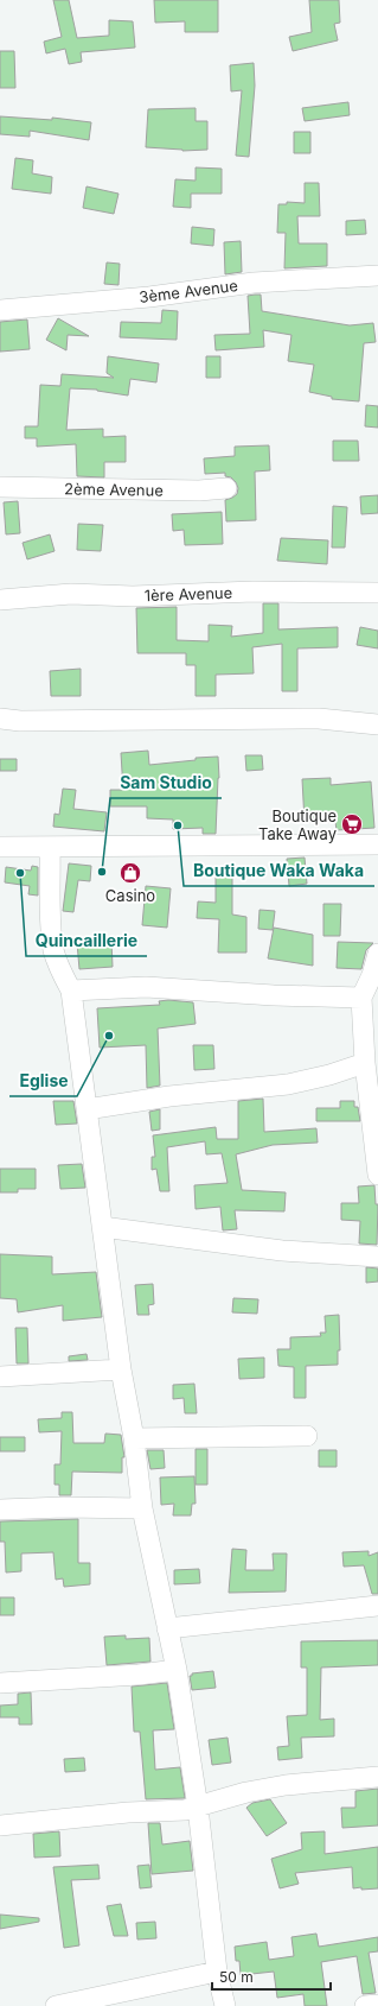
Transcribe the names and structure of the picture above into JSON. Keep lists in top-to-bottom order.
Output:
{
  "streets": {
    "street": ["3ème Avenue", "2ème Avenue", "1ère Avenue"]
  },
  "places": {
    "supermarket": ["Boutique Take Away"],
    "other": [
      "Boutique Waka Waka",
      "Sam Studio",
      "Quincaillerie",
      "Eglise"
    ],
    "shop": ["Casino"]
  },
  "scale_bar": "50 m"
}
